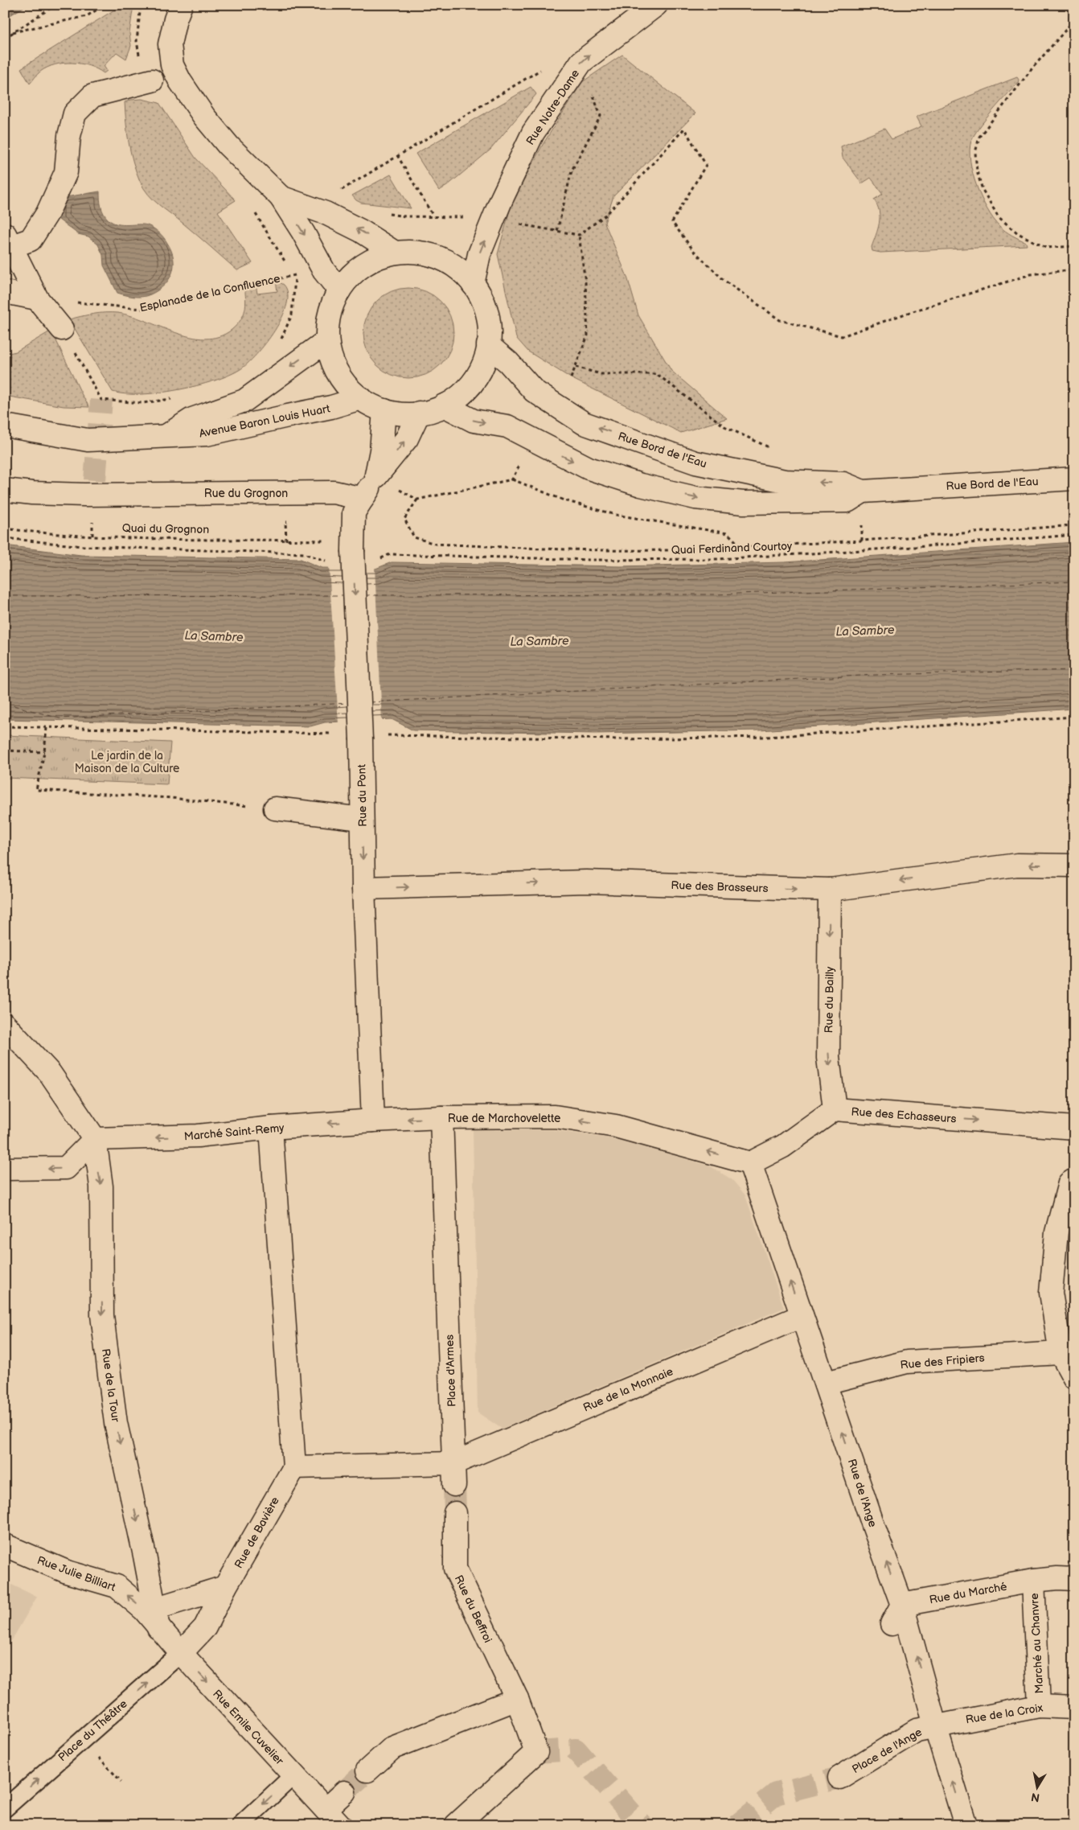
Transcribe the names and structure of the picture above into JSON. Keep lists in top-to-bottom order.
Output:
{
  "streets": {
    "street": [
      "Rue Notre-Dame",
      "Avenue Baron Louis Huart",
      "Rue Bord de l'Eau",
      "Rue du Grognon",
      "Rue du Pont",
      "Rue des Brasseurs",
      "Rue du Bailly",
      "Rue des Echasseurs",
      "Rue de Marchovelette",
      "Marché Saint-Remy",
      "Rue des Fripiers",
      "Place d'Armes",
      "Rue de la Tour",
      "Rue de la Monnaie",
      "Rue de l'Ange",
      "Rue de Bavière",
      "Rue Julie Billiart",
      "Rue du Marché",
      "Rue du Beffroi",
      "Marché au Chanvre",
      "Rue de la Croix",
      "Rue Emile Cuvelier",
      "Place de l'Ange"
    ],
    "lane": ["Place du Théâtre"],
    "path": ["Esplanade de la Confluence", "Quai du Grognon", "Quai Ferdinand Courtoy"]
  },
  "crossings": [
    ["Rue du Grognon", "Rue du Pont"],
    ["Rue du Pont", "Rue des Brasseurs"],
    ["Rue du Pont", "Rue de Marchovelette"],
    ["Rue du Pont", "Marché Saint-Remy"],
    ["Rue des Brasseurs", "Rue du Bailly"],
    ["Rue du Bailly", "Rue des Echasseurs"],
    ["Rue de Marchovelette", "Marché Saint-Remy"],
    ["Rue de Marchovelette", "Place d'Armes"],
    ["Rue de Marchovelette", "Rue de l'Ange"],
    ["Marché Saint-Remy", "Rue de la Tour"],
    ["Rue des Fripiers", "Rue de l'Ange"],
    ["Place d'Armes", "Rue de la Monnaie"],
    ["Rue de la Tour", "Rue Julie Billiart"],
    ["Rue de la Tour", "Rue Emile Cuvelier"],
    ["Rue de la Monnaie", "Rue de l'Ange"],
    ["Rue de l'Ange", "Rue du Marché"],
    ["Rue de l'Ange", "Rue de la Croix"],
    ["Rue de l'Ange", "Place de l'Ange"],
    ["Rue de Bavière", "Rue Emile Cuvelier"],
    ["Rue de Bavière", "Place du Théâtre"],
    ["Rue Julie Billiart", "Rue Emile Cuvelier"],
    ["Rue du Marché", "Marché au Chanvre"],
    ["Marché au Chanvre", "Rue de la Croix"],
    ["Rue de la Croix", "Place de l'Ange"],
    ["Rue Emile Cuvelier", "Place du Théâtre"]
  ],
  "one_way": [
    "Rue Notre-Dame",
    "Rue du Bailly",
    "Rue des Echasseurs",
    "Rue de Marchovelette",
    "Marché Saint-Remy",
    "Rue de l'Ange",
    "Rue Julie Billiart",
    "Rue Emile Cuvelier",
    "Place du Théâtre"
  ],
  "water": ["La Sambre"],
  "parks": ["Le jardin de la Maison de la Culture"],
  "north": "bottom"
}
